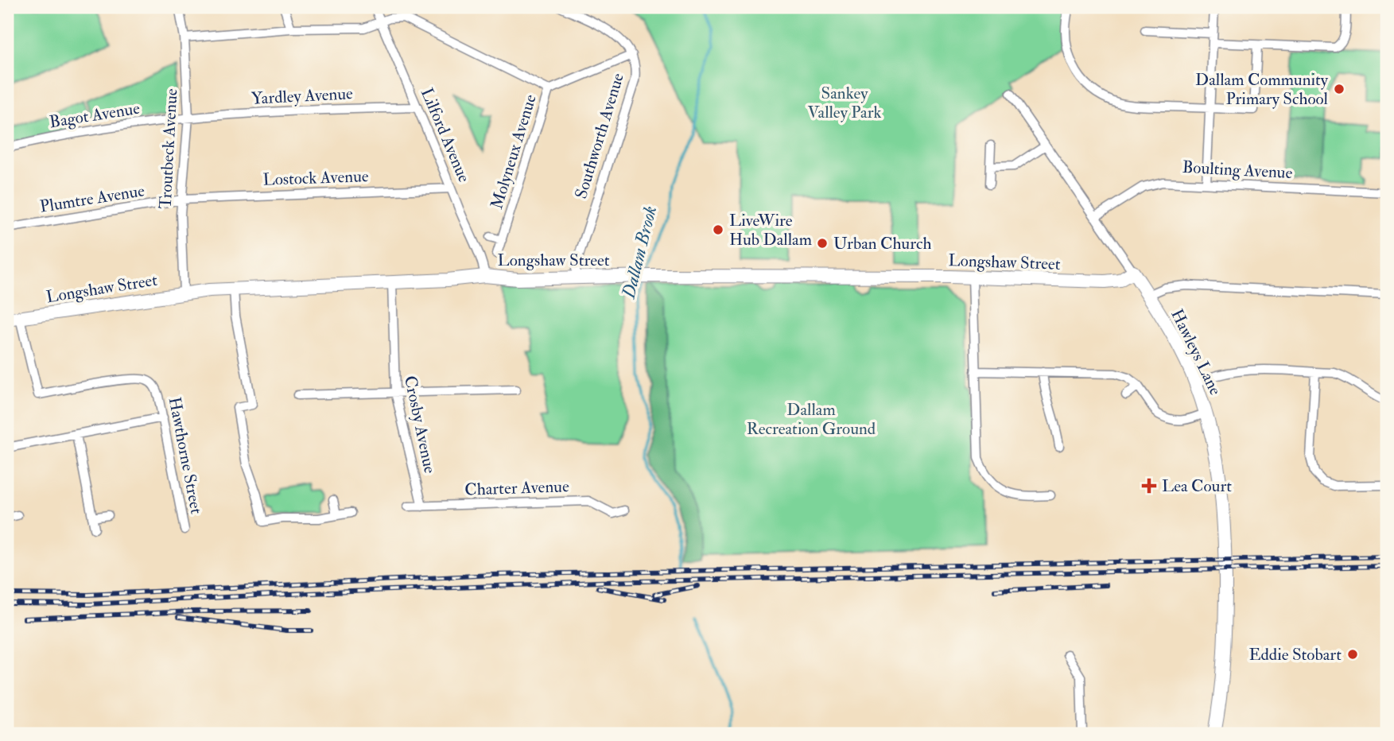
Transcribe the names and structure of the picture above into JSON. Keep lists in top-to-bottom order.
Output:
{
  "streets": {
    "street": [
      "Yardley Avenue",
      "Bagot Avenue",
      "Lilford Avenue",
      "Southworth Avenue",
      "Troutbeck Avenue",
      "Molyneux Avenue",
      "Boulting Avenue",
      "Lostock Avenue",
      "Plumtre Avenue",
      "Longshaw Street",
      "Hawleys Lane",
      "Crosby Avenue",
      "Hawthorne Street",
      "Charter Avenue"
    ]
  },
  "crossings": [
    ["Yardley Avenue", "Bagot Avenue"],
    ["Yardley Avenue", "Lilford Avenue"],
    ["Yardley Avenue", "Troutbeck Avenue"],
    ["Bagot Avenue", "Troutbeck Avenue"],
    ["Lilford Avenue", "Molyneux Avenue"],
    ["Lilford Avenue", "Lostock Avenue"],
    ["Lilford Avenue", "Longshaw Street"],
    ["Southworth Avenue", "Longshaw Street"],
    ["Troutbeck Avenue", "Molyneux Avenue"],
    ["Troutbeck Avenue", "Lostock Avenue"],
    ["Troutbeck Avenue", "Plumtre Avenue"],
    ["Troutbeck Avenue", "Longshaw Street"],
    ["Boulting Avenue", "Hawleys Lane"],
    ["Lostock Avenue", "Plumtre Avenue"],
    ["Longshaw Street", "Hawleys Lane"],
    ["Longshaw Street", "Crosby Avenue"],
    ["Longshaw Street", "Hawthorne Street"],
    ["Crosby Avenue", "Charter Avenue"]
  ],
  "water": ["Dallam Brook"],
  "parks": ["Sankey Valley Park", "Dallam Recreation Ground"],
  "places": {
    "other": [
      "Dallam Community Primary School",
      "LiveWire Hub Dallam",
      "Urban Church",
      "Eddie Stobart"
    ],
    "health": ["Lea Court"]
  }
}
